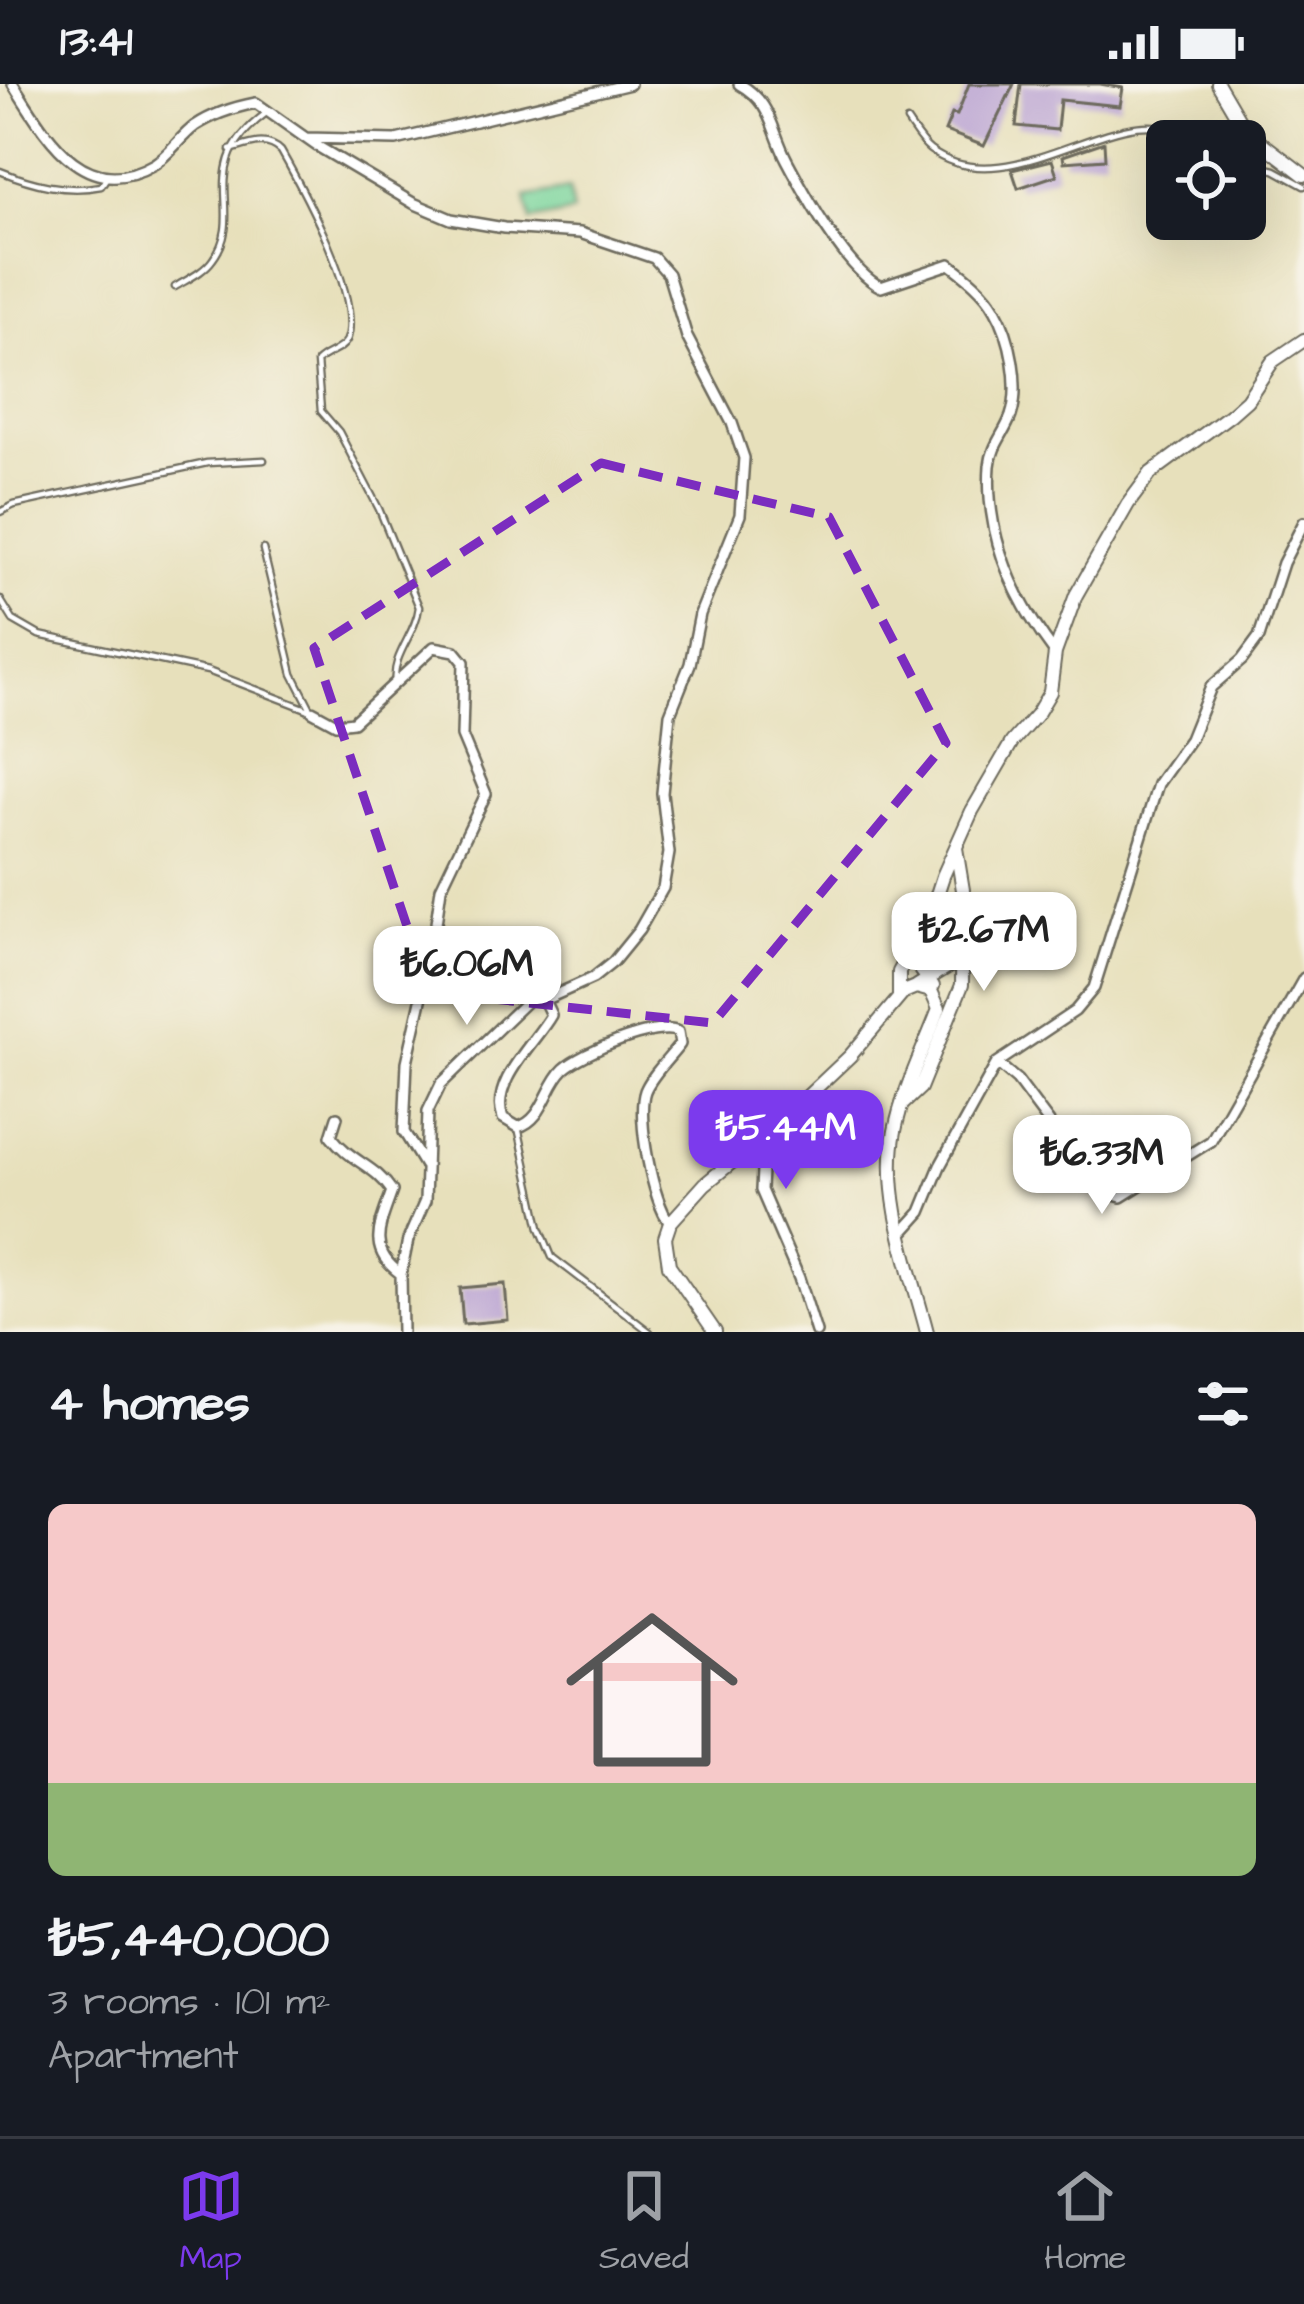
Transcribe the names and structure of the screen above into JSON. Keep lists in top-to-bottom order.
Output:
{
  "page": {
    "status": "13:41",
    "price": [
      "₺2.67M",
      "₺6.06M",
      "₺5.44M",
      "₺6.33M"
    ],
    "heading": "4 homes",
    "list": [
      {
        "name": "₺5,440,000",
        "note": "3 rooms · 101 m² · Apartment"
      }
    ],
    "tabs": ["Map", "Saved", "Home"]
  }
}
